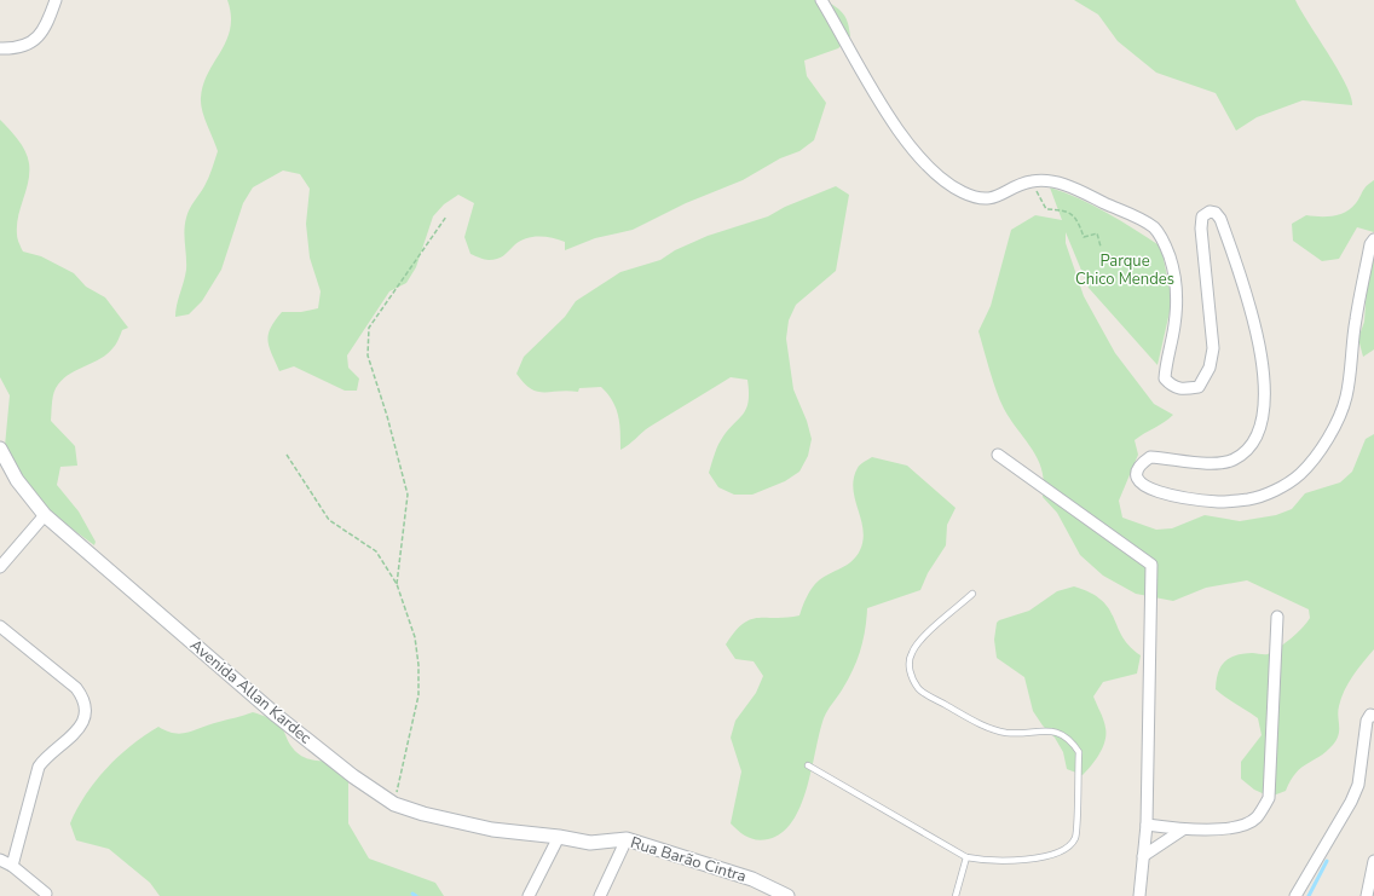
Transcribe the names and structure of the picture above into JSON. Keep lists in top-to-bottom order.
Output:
{
  "streets": {
    "street": ["Avenida Allan Kardec", "Rua Barão Cintra"]
  },
  "crossings": [
    ["Avenida Allan Kardec", "Rua Barão Cintra"]
  ],
  "parks": ["Parque Chico Mendes"]
}
